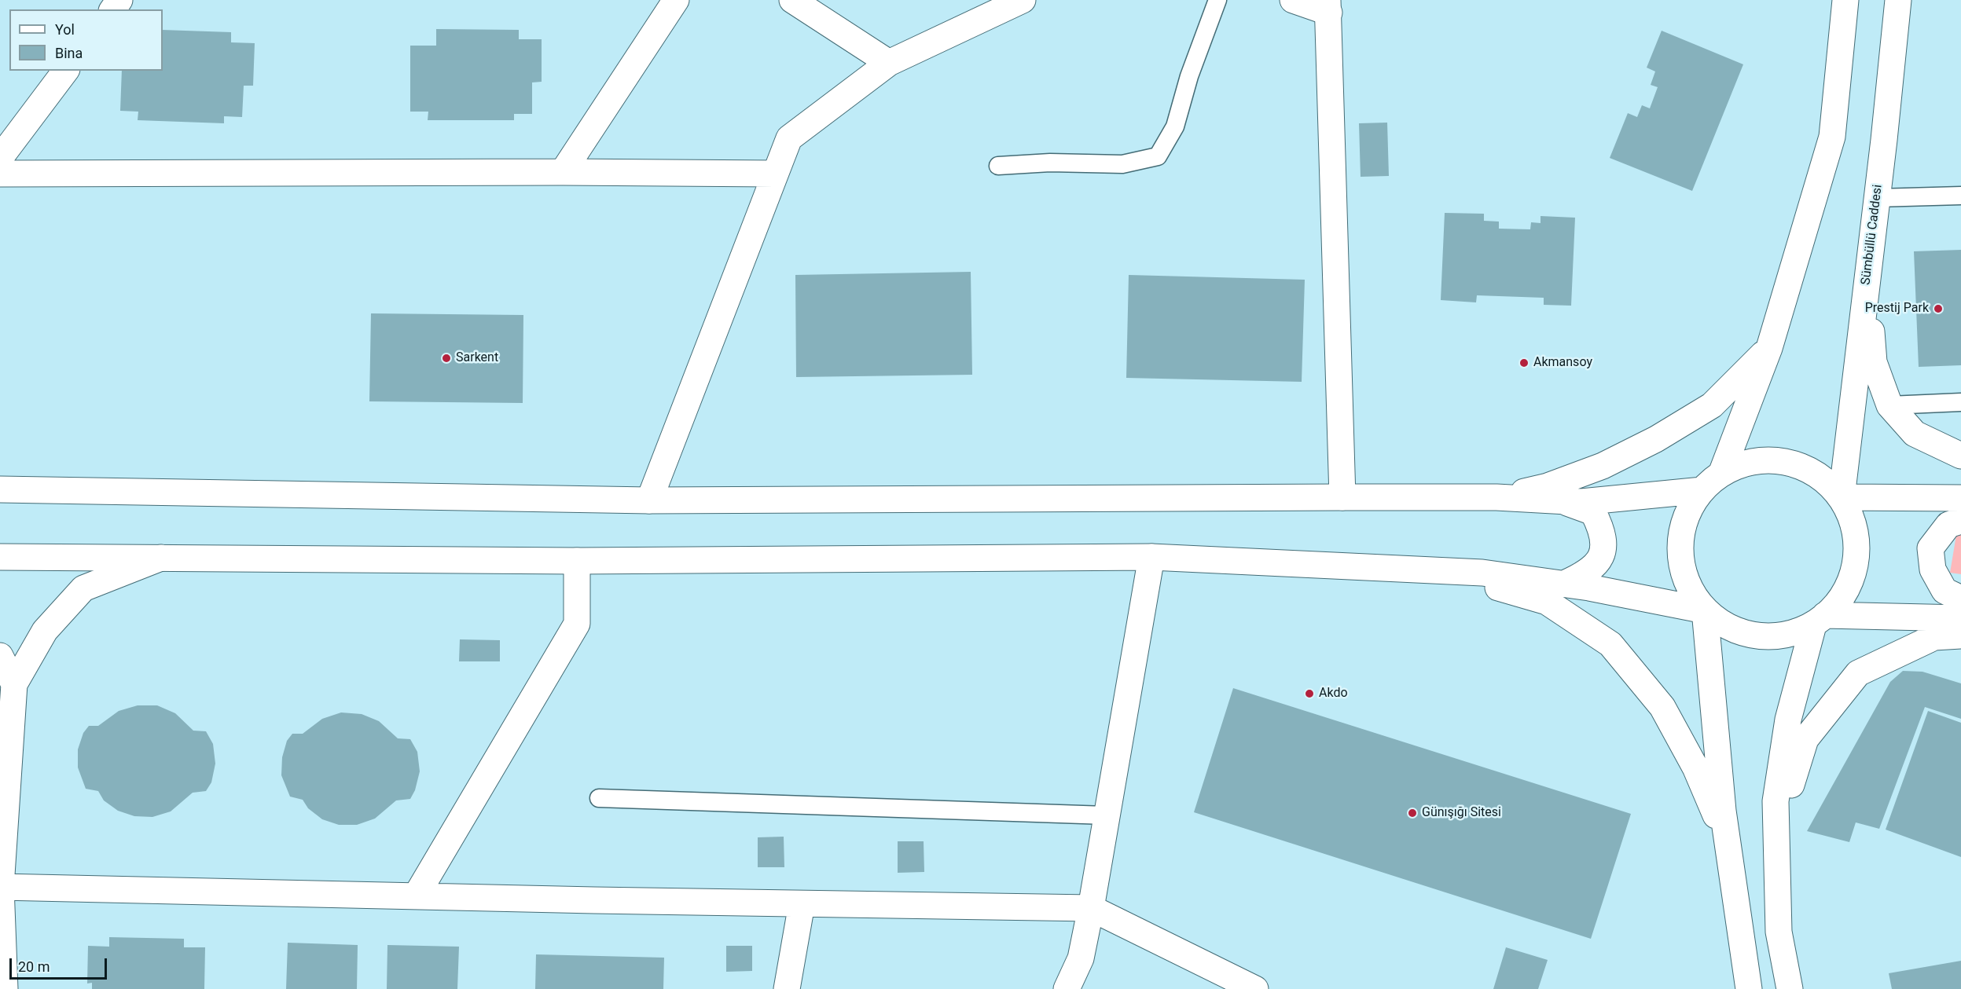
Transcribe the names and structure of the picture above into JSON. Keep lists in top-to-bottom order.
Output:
{
  "streets": {
    "main road": ["Sümbüllü Caddesi"]
  },
  "places": [
    "Prestij Park",
    "Sarkent",
    "Akmansoy",
    "Akdo",
    "Günışığı Sitesi"
  ],
  "legend": ["Yol", "Bina"],
  "scale_bar": "20 m"
}
